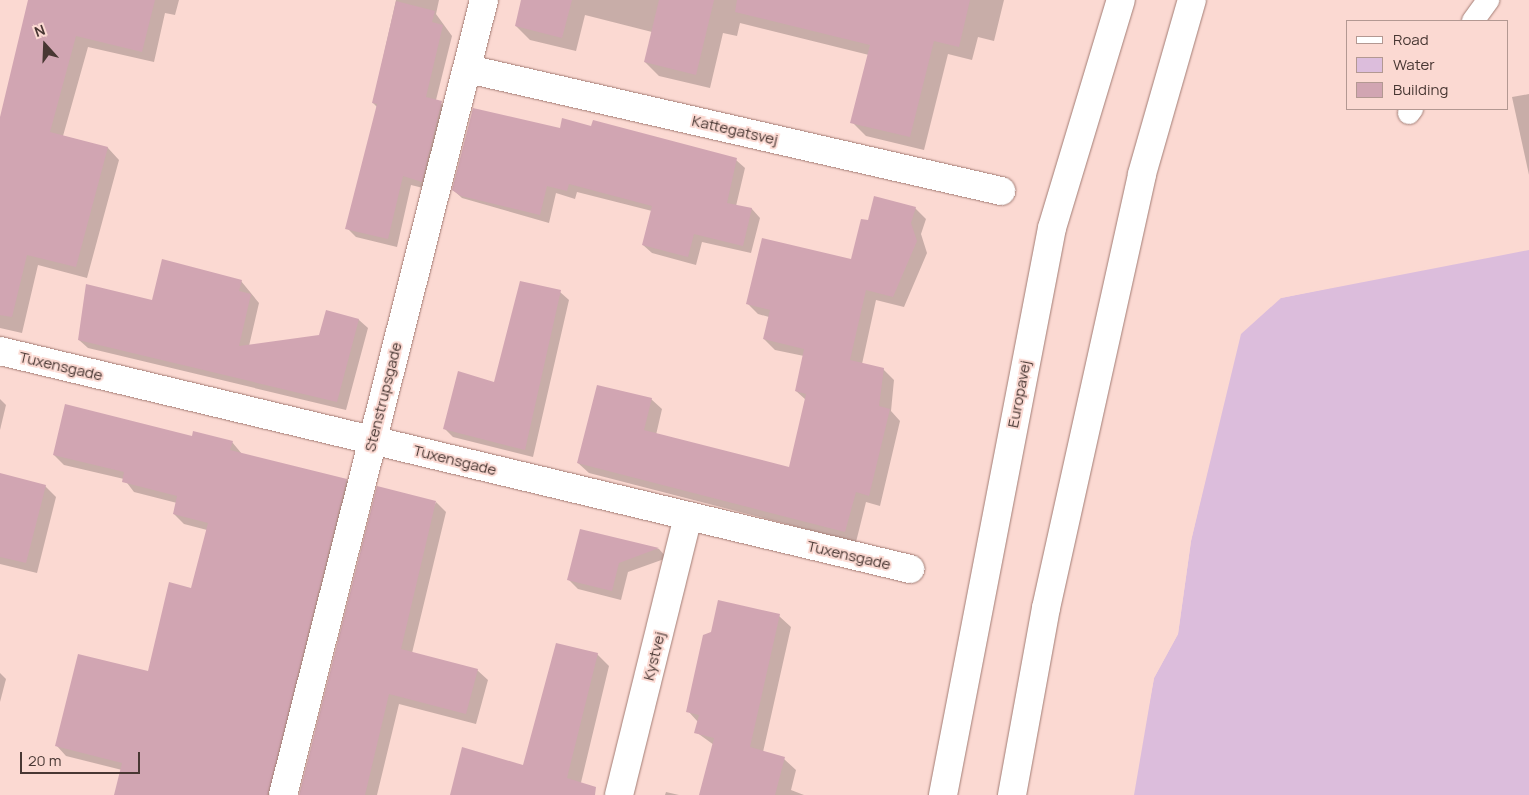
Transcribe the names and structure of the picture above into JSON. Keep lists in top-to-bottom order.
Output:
{
  "streets": {
    "street": [
      "Kattegatsvej",
      "Tuxensgade",
      "Europavej",
      "Stenstrupsgade",
      "Kystvej"
    ]
  },
  "crossings": [
    ["Kattegatsvej", "Stenstrupsgade"],
    ["Tuxensgade", "Stenstrupsgade"],
    ["Tuxensgade", "Kystvej"]
  ],
  "legend": ["Road", "Water", "Building"],
  "scale_bar": "20 m",
  "north": "top"
}
